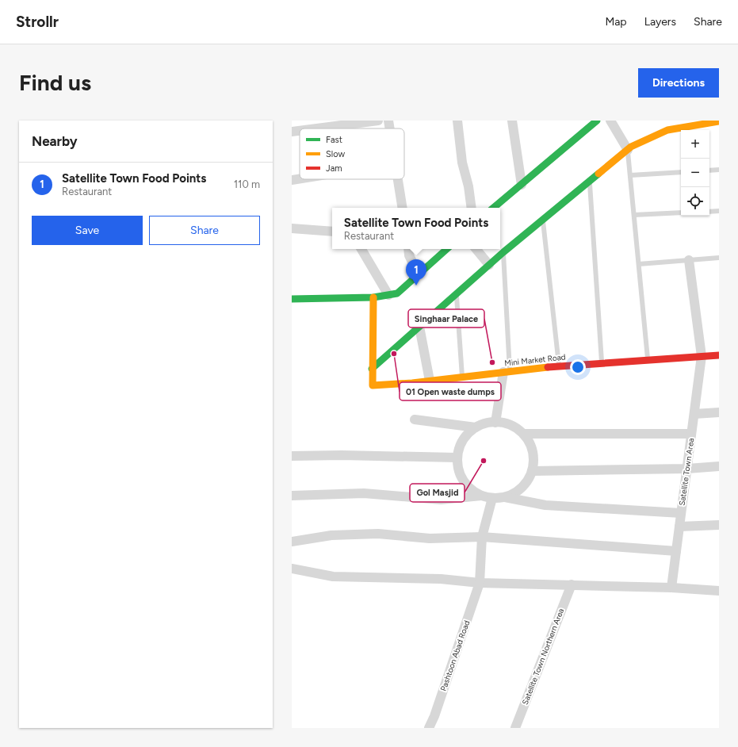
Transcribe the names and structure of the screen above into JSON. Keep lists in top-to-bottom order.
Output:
{
  "streets": {
    "street": [
      "Mini Market Road",
      "Satellite Town Area",
      "Pashtoon Abad Road",
      "Satellite Town Northern Area"
    ]
  },
  "crossings": [
    ["Mini Market Road", "Satellite Town Area"]
  ],
  "places": ["01 Open waste dumps", "Singhaar Palace", "Gol Masjid"],
  "legend": ["Fast", "Slow", "Jam"],
  "page": {
    "header": "Strollr",
    "nav": ["Map", "Layers", "Share"],
    "buttons": [
      "Directions",
      ["Save", "Share"]
    ],
    "title": "Find us",
    "heading": "Nearby",
    "map_buttons": ["+", "−"],
    "list": [
      {
        "mark": "1",
        "name": "Satellite Town Food Points",
        "note": "Restaurant",
        "value": "110 m"
      }
    ],
    "popup": ["Satellite Town Food Points", "Restaurant"],
    "pins": "1"
  }
}
